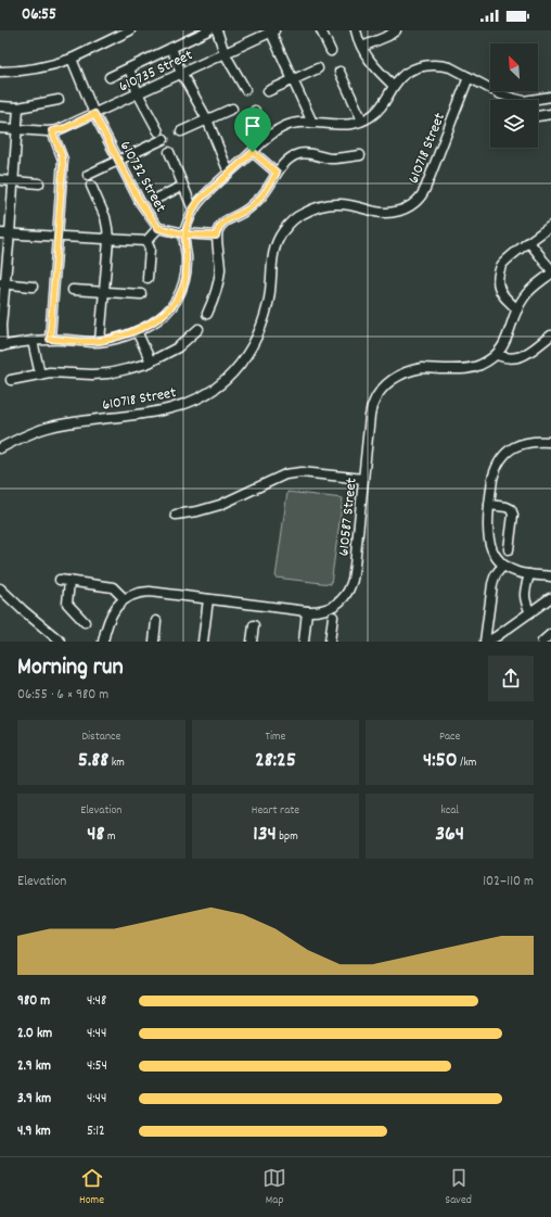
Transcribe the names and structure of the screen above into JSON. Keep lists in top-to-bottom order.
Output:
{
  "streets": {
    "street": [
      "610735 Street",
      "610718 Street",
      "610732 Street",
      "610587 Street"
    ]
  },
  "crossings": [
    ["610735 Street", "610732 Street"]
  ],
  "north": "top left",
  "page": {
    "status": "06:55",
    "heading": ["Morning run", "06:55 · 6 × 980 m"],
    "stats": [
      ["Distance", "5.88 km"],
      ["Time", "28:25"],
      ["Pace", "4:50 /km"],
      ["Elevation", "48 m"],
      ["Heart rate", "134 bpm"],
      ["kcal", "364"]
    ],
    "chart": ["Elevation", "102–110 m"],
    "list": [
      {
        "name": "980 m",
        "note": "4:48"
      },
      {
        "name": "2.0 km",
        "note": "4:44"
      },
      {
        "name": "2.9 km",
        "note": "4:54"
      },
      {
        "name": "3.9 km",
        "note": "4:44"
      },
      {
        "name": "4.9 km",
        "note": "5:12"
      }
    ],
    "tabs": ["Home", "Map", "Saved"]
  }
}
